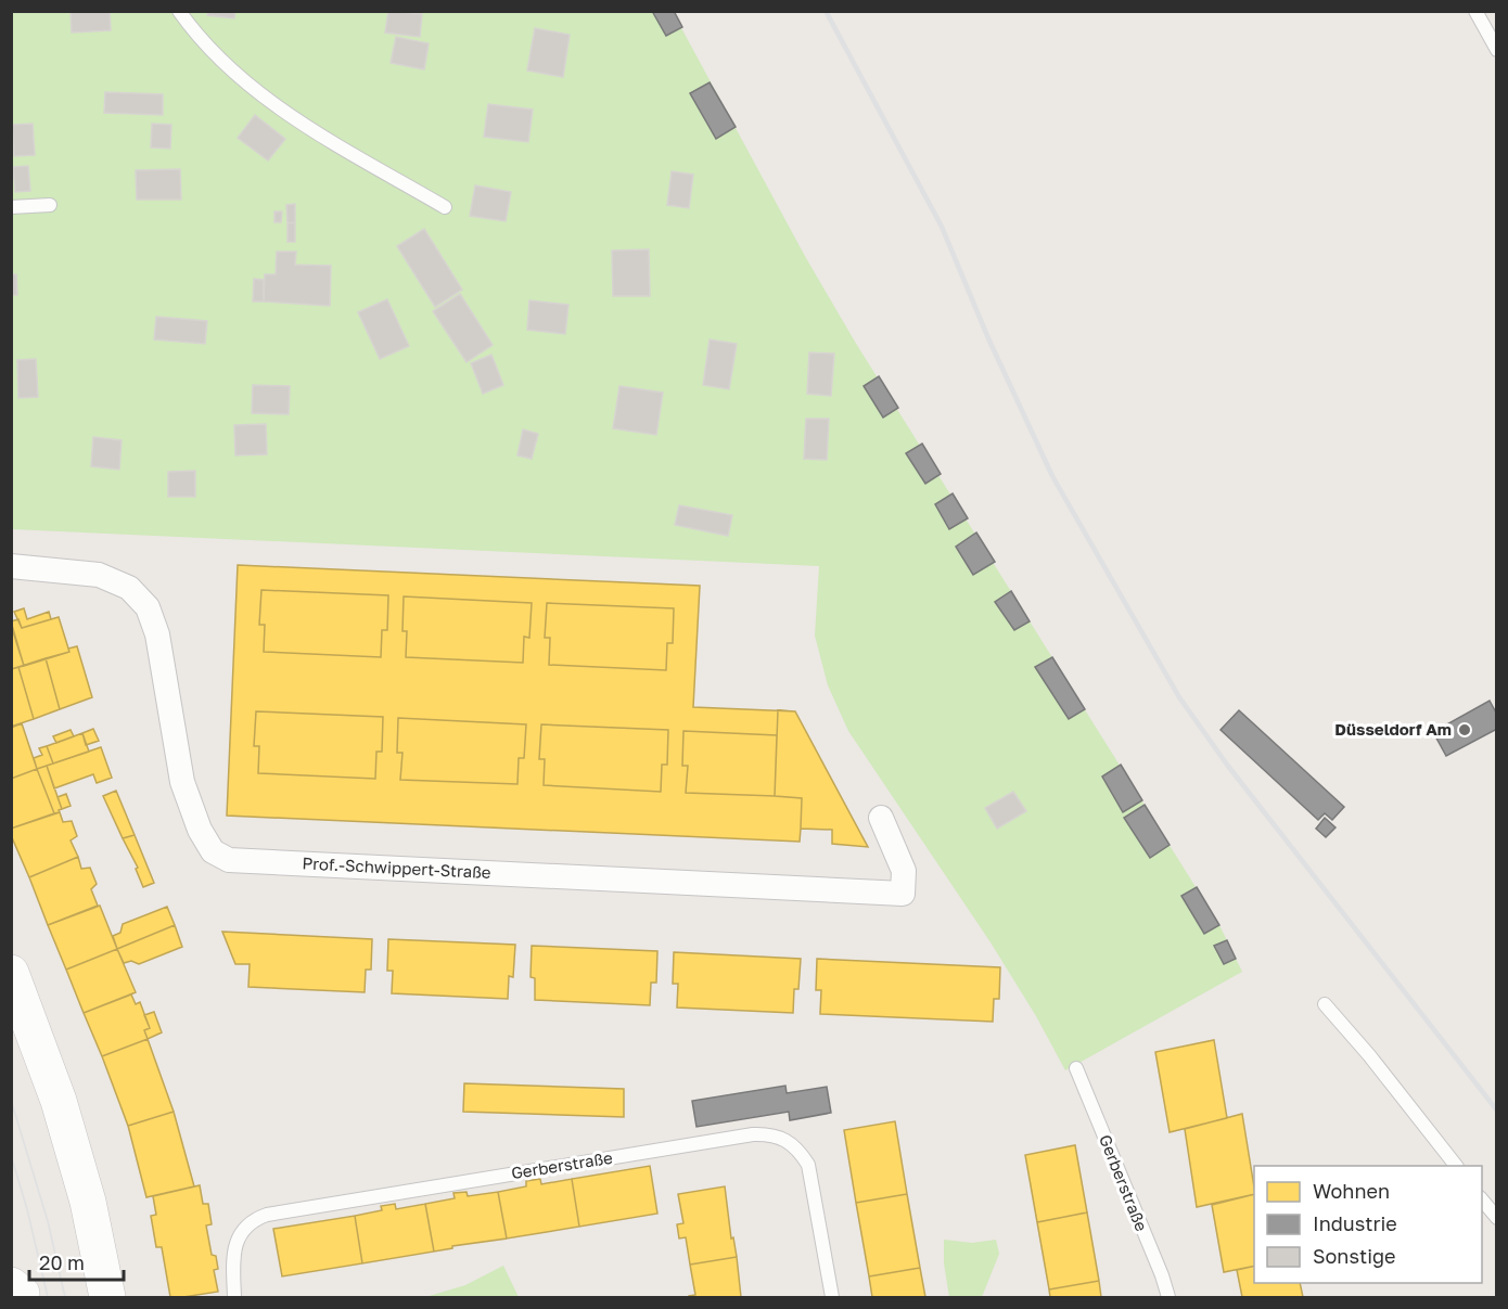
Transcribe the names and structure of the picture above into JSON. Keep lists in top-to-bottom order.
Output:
{
  "streets": {
    "street": ["Prof.-Schwippert-Straße"],
    "lane": ["Gerberstraße"]
  },
  "places": ["Düsseldorf Am"],
  "legend": ["Wohnen", "Industrie", "Sonstige"],
  "scale_bar": "20 m"
}
